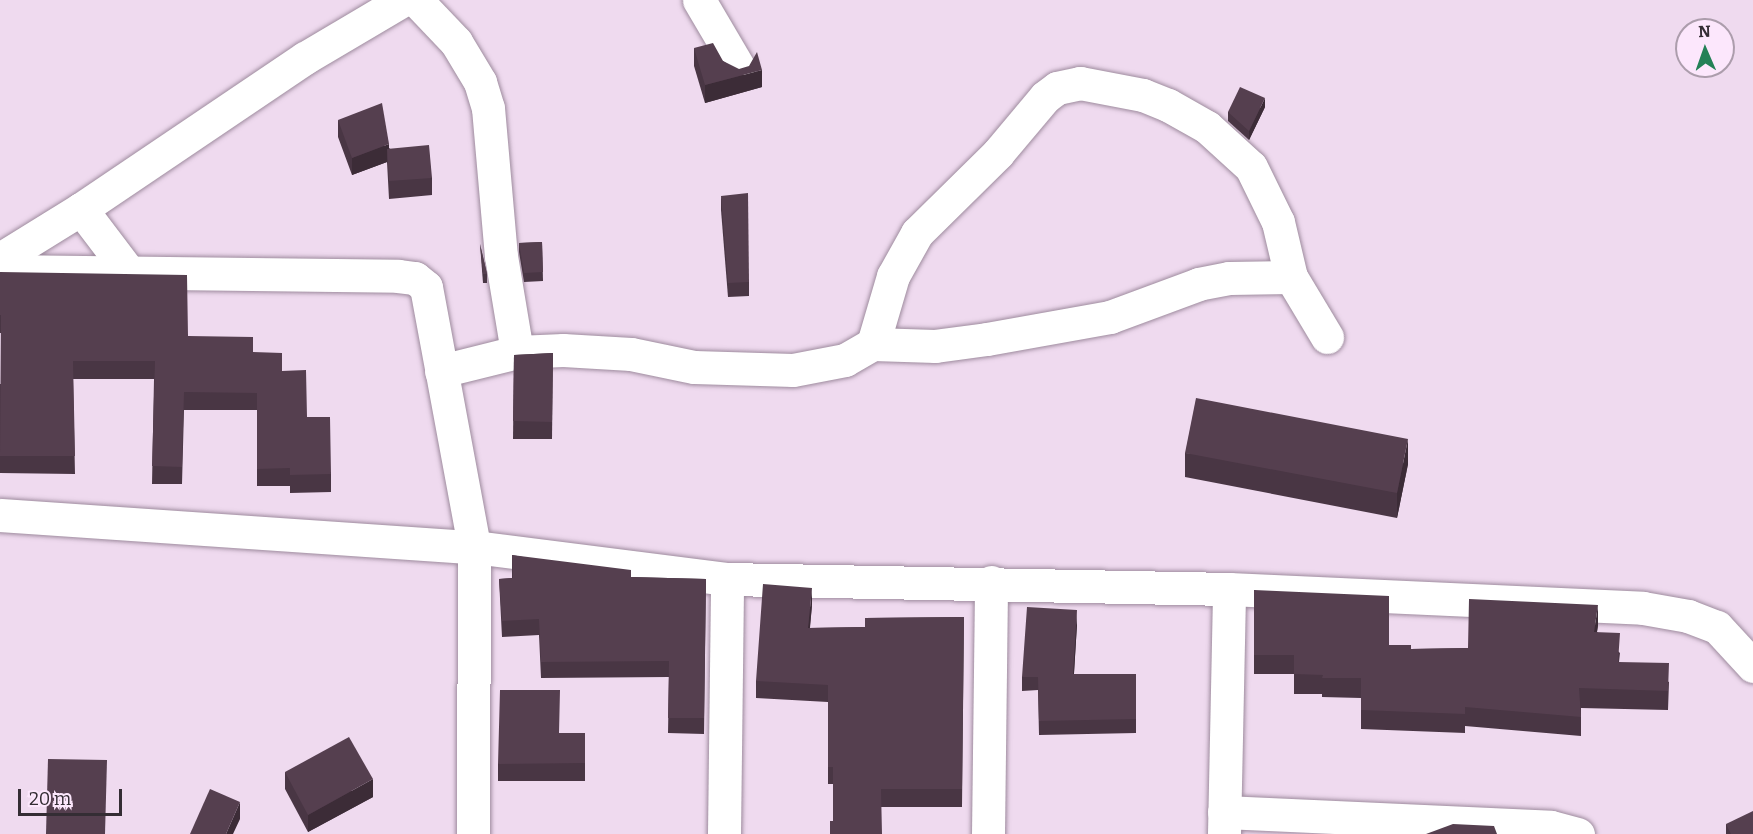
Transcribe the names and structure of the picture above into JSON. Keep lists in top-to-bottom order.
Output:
{
  "scale_bar": "20 m",
  "north": "top"
}
